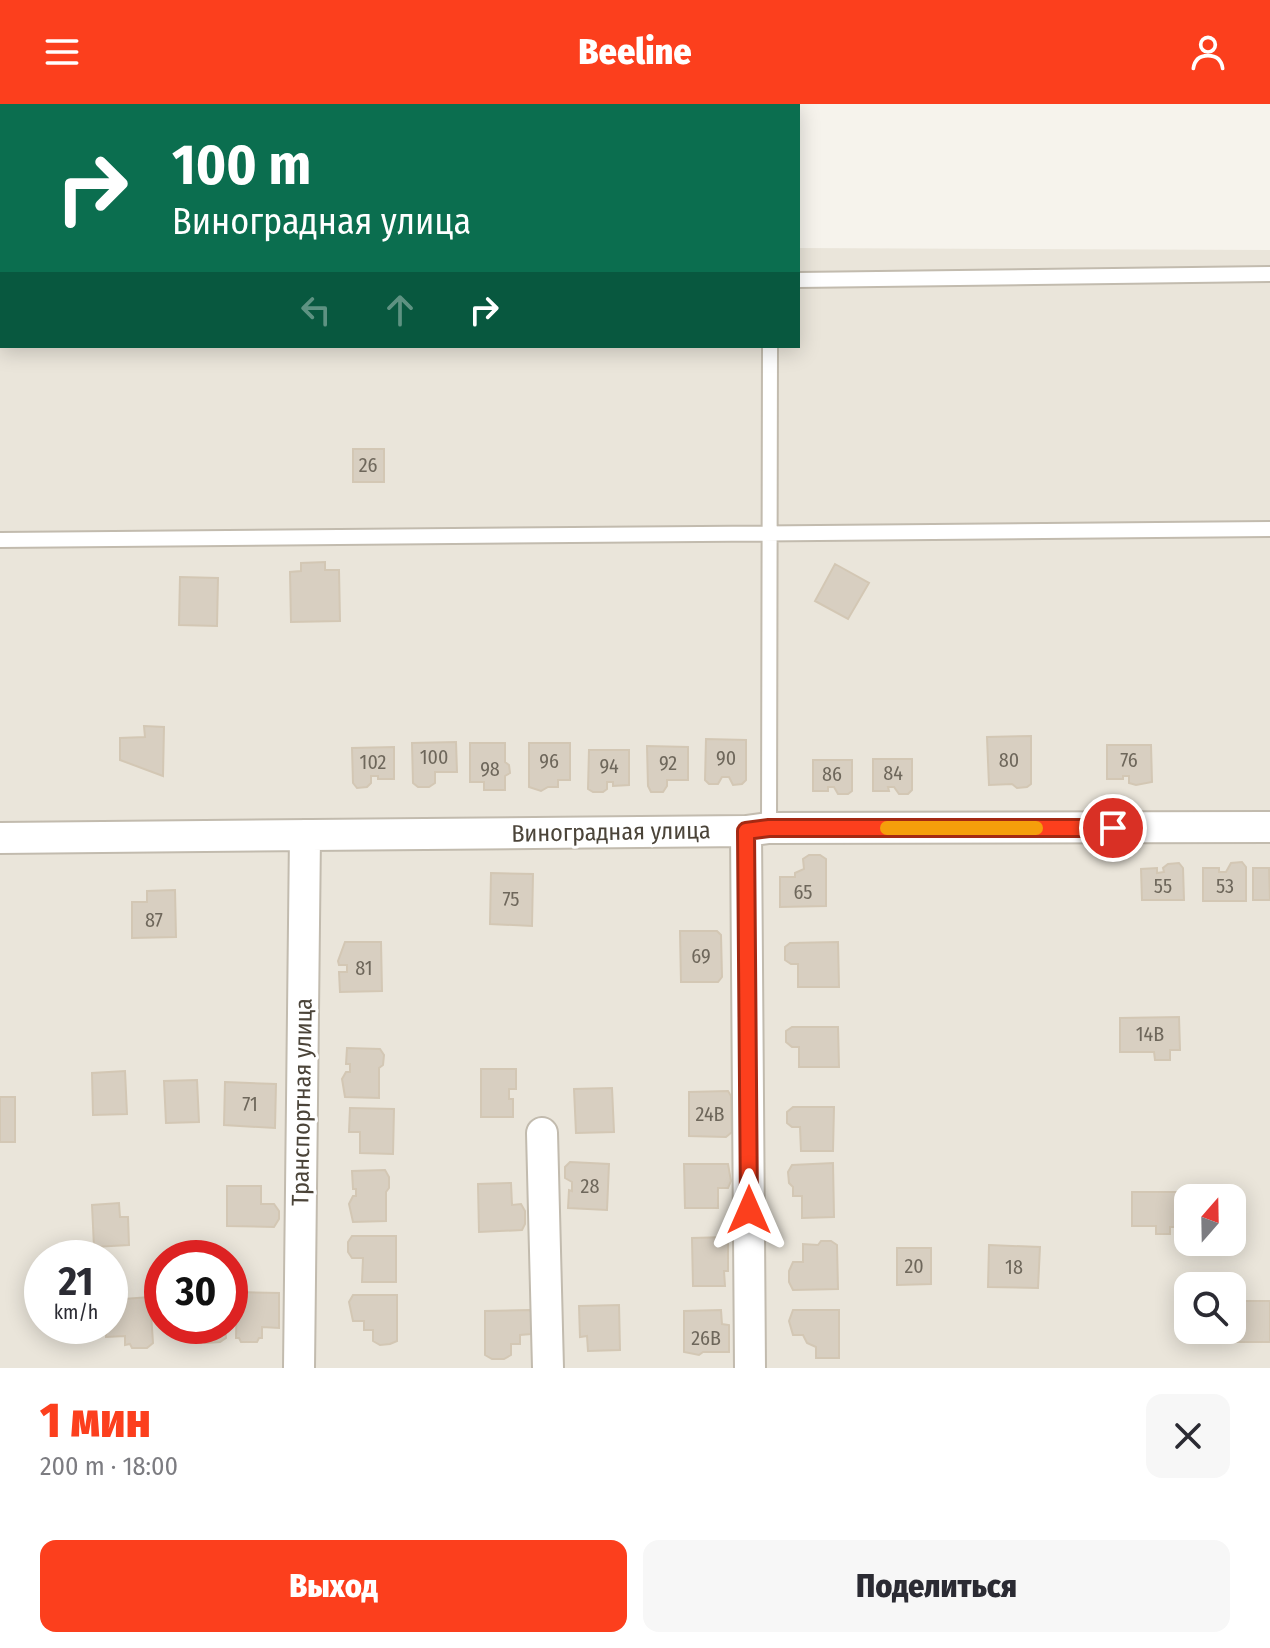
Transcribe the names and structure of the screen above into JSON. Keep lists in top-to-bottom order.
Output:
{
  "streets": {
    "street": ["Виноградная улица", "Транспортная улица"]
  },
  "crossings": [
    ["Виноградная улица", "Транспортная улица"]
  ],
  "house_numbers": [
    "26",
    "100",
    "90",
    "80",
    "76",
    "96",
    "102",
    "92",
    "94",
    "98",
    "84",
    "86",
    "55",
    "53",
    "65",
    "75",
    "87",
    "69",
    "81",
    "14В",
    "71",
    "24В",
    "28",
    "20",
    "18",
    "26В"
  ],
  "north": "top",
  "page": {
    "header": "Beeline",
    "turn": ["100 m", "Виноградная улица"],
    "speed": "21 km/h",
    "limit": "30",
    "heading": ["1 мин", "200 m · 18:00"],
    "buttons": ["Выход", "Поделиться"]
  }
}
